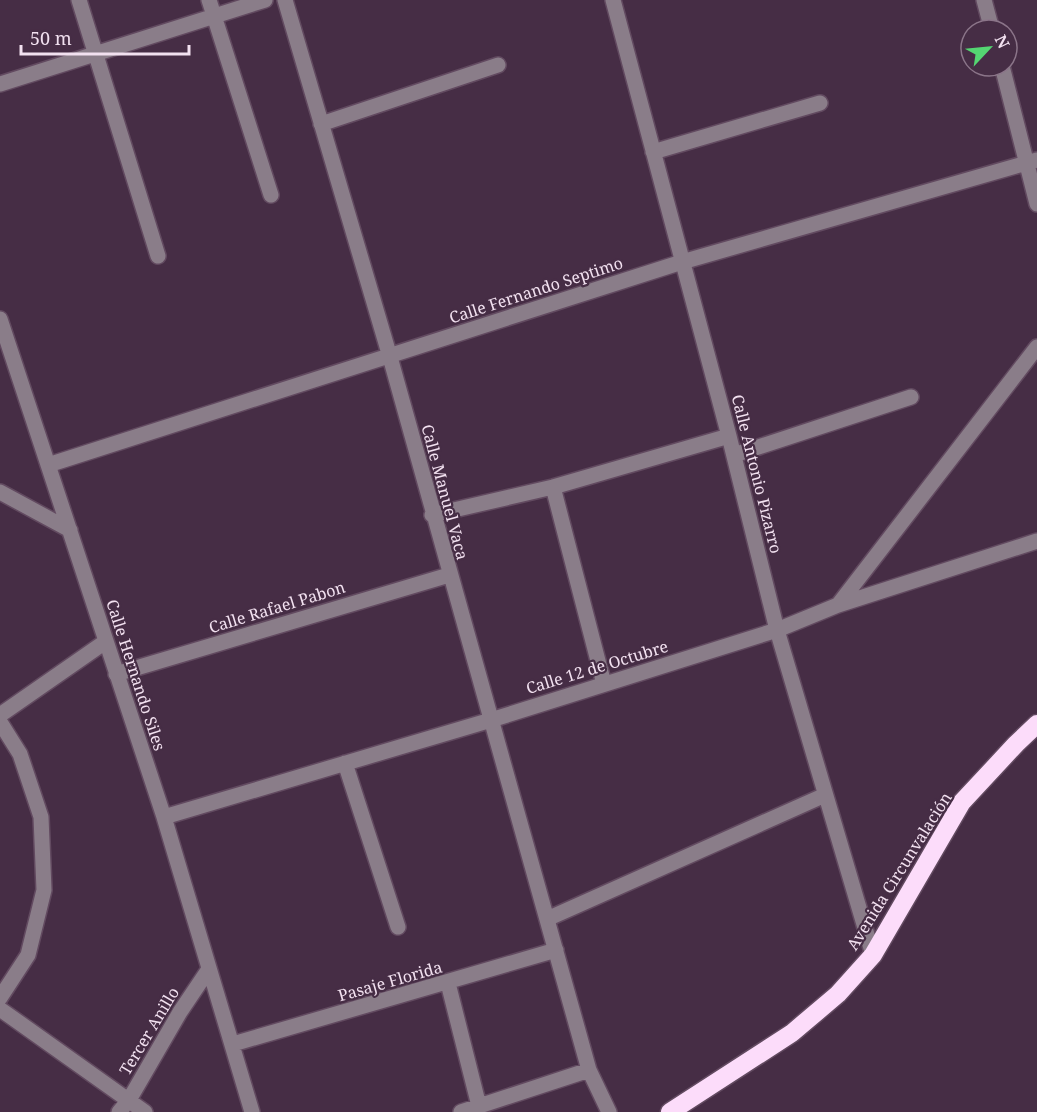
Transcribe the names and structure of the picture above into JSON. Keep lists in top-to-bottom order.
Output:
{
  "streets": {
    "highway": ["Avenida Circunvalación"],
    "street": [
      "Calle Fernando Septimo",
      "Calle Antonio Pizarro",
      "Calle Manuel Vaca",
      "Calle Rafael Pabon",
      "Calle 12 de Octubre",
      "Calle Hernando Siles",
      "Pasaje Florida",
      "Tercer Anillo"
    ]
  },
  "crossings": [
    ["Calle Fernando Septimo", "Calle Antonio Pizarro"],
    ["Calle Fernando Septimo", "Calle Manuel Vaca"],
    ["Calle Fernando Septimo", "Calle Hernando Siles"],
    ["Calle Antonio Pizarro", "Calle 12 de Octubre"],
    ["Calle Antonio Pizarro", "Avenida Circunvalación"],
    ["Calle Manuel Vaca", "Calle Rafael Pabon"],
    ["Calle Manuel Vaca", "Calle 12 de Octubre"],
    ["Calle Manuel Vaca", "Pasaje Florida"],
    ["Calle Rafael Pabon", "Calle Hernando Siles"],
    ["Calle 12 de Octubre", "Calle Hernando Siles"],
    ["Calle Hernando Siles", "Pasaje Florida"],
    ["Calle Hernando Siles", "Tercer Anillo"]
  ],
  "scale_bar": "50 m",
  "north": "top right"
}
